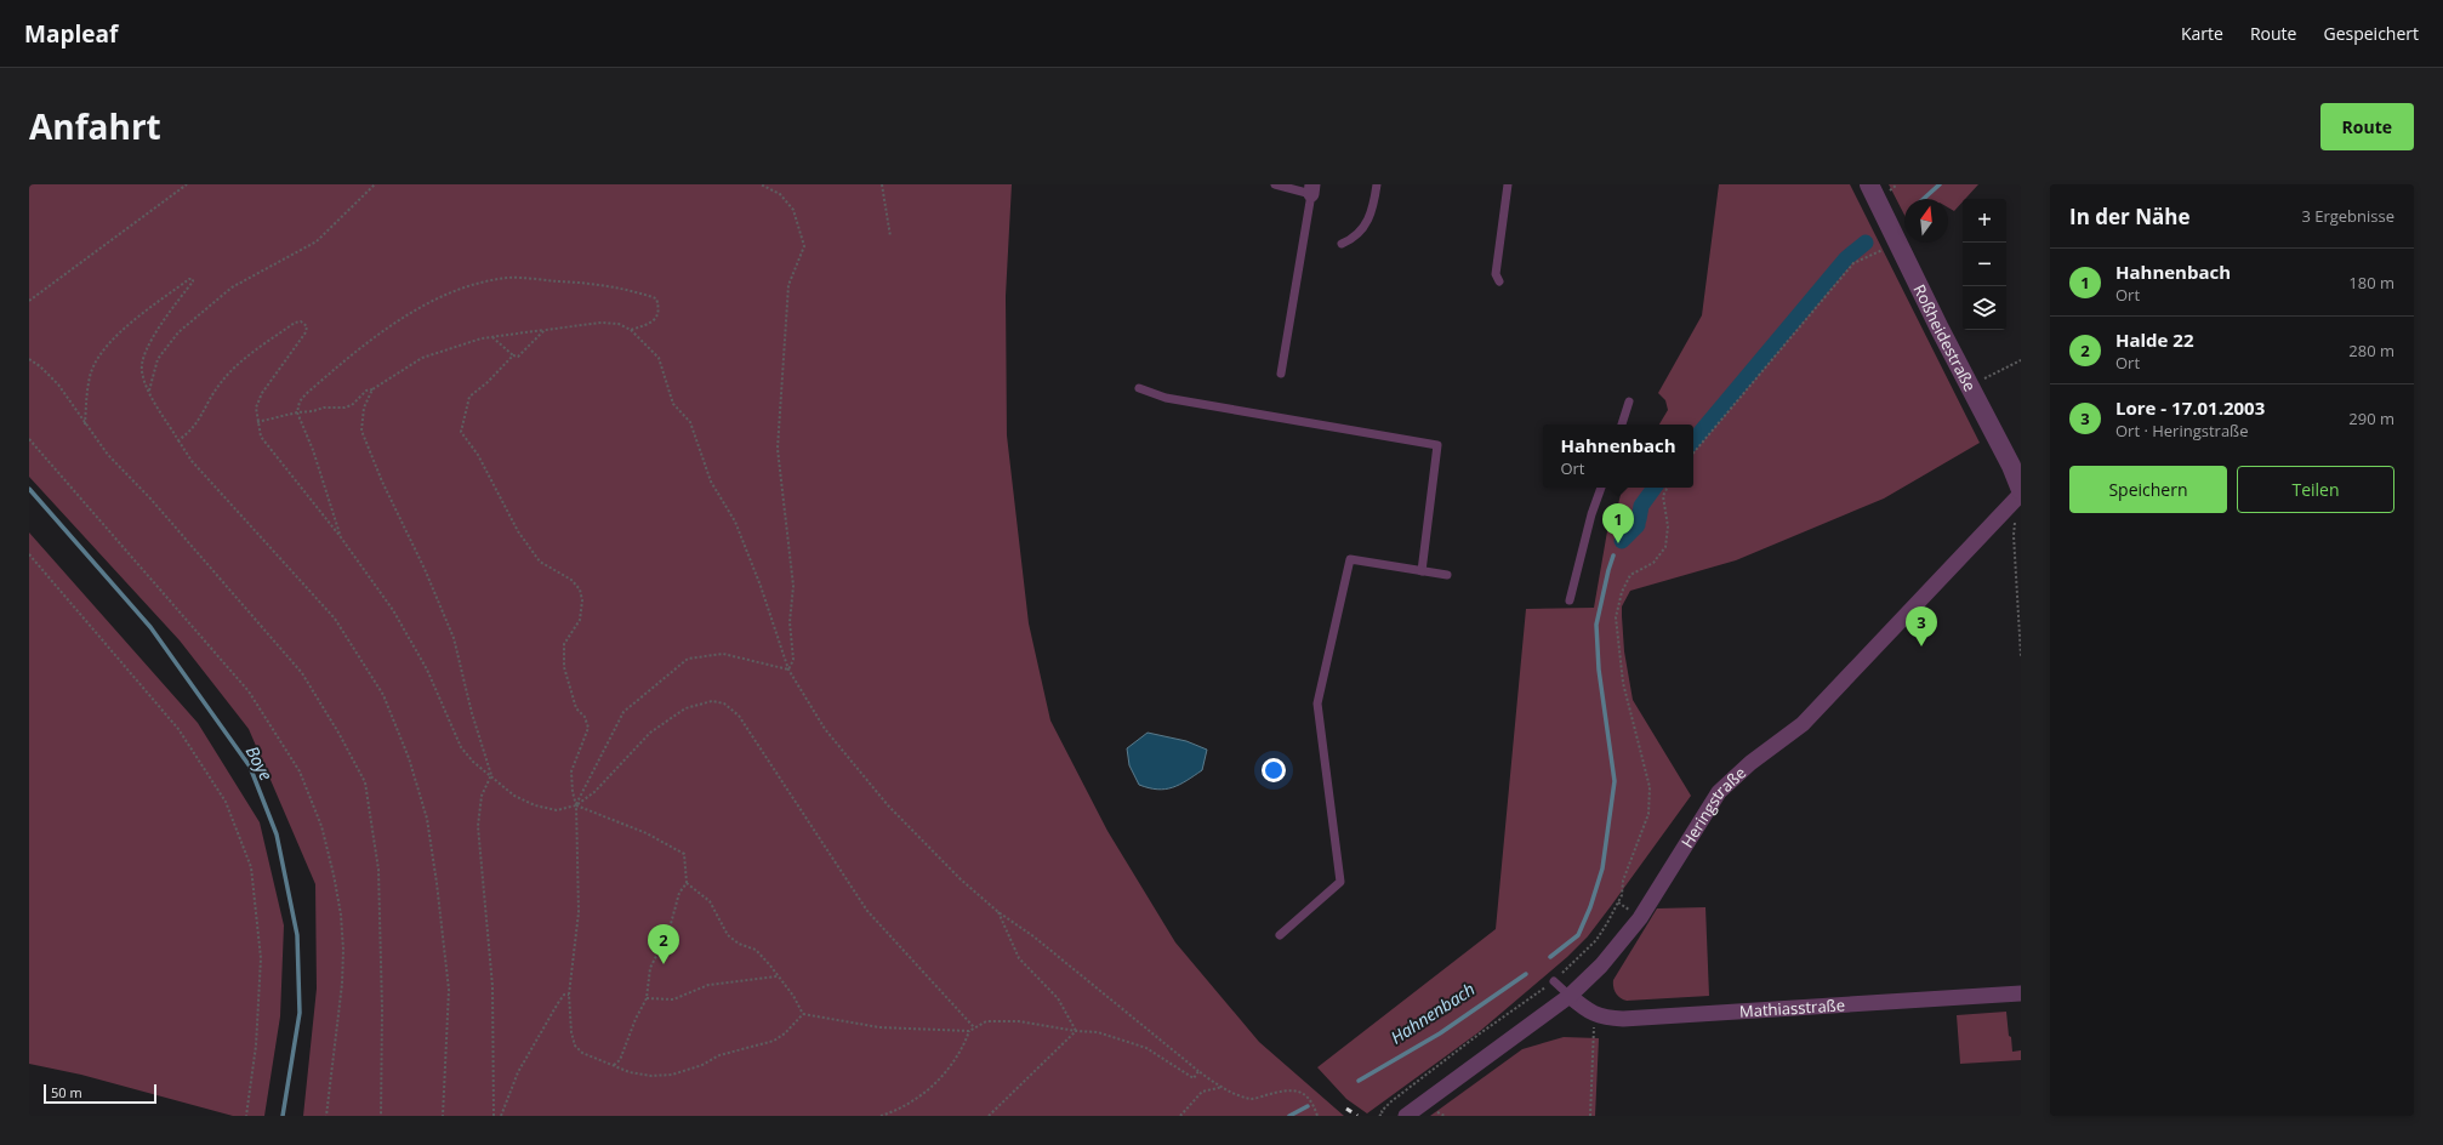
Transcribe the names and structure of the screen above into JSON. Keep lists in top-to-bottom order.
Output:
{
  "streets": {
    "street": ["Roßheidestraße", "Heringstraße", "Mathiasstraße"]
  },
  "crossings": [
    ["Roßheidestraße", "Heringstraße"],
    ["Heringstraße", "Mathiasstraße"]
  ],
  "water": ["Boye", "Hahnenbach"],
  "scale_bar": "50 m",
  "north": "top",
  "page": {
    "header": "Mapleaf",
    "nav": ["Karte", "Route", "Gespeichert"],
    "title": "Anfahrt",
    "buttons": [
      "Route",
      ["Speichern", "Teilen"]
    ],
    "heading": ["In der Nähe", "3 Ergebnisse"],
    "map_buttons": ["+", "−"],
    "list": [
      {
        "mark": "1",
        "name": "Hahnenbach",
        "note": "Ort",
        "value": "180 m"
      },
      {
        "mark": "2",
        "name": "Halde 22",
        "note": "Ort",
        "value": "280 m"
      },
      {
        "mark": "3",
        "name": "Lore - 17.01.2003",
        "note": "Ort · Heringstraße",
        "value": "290 m"
      }
    ],
    "popup": ["Hahnenbach", "Ort"],
    "pins": ["1", "3", "2"],
    "scale": "50 m"
  }
}
